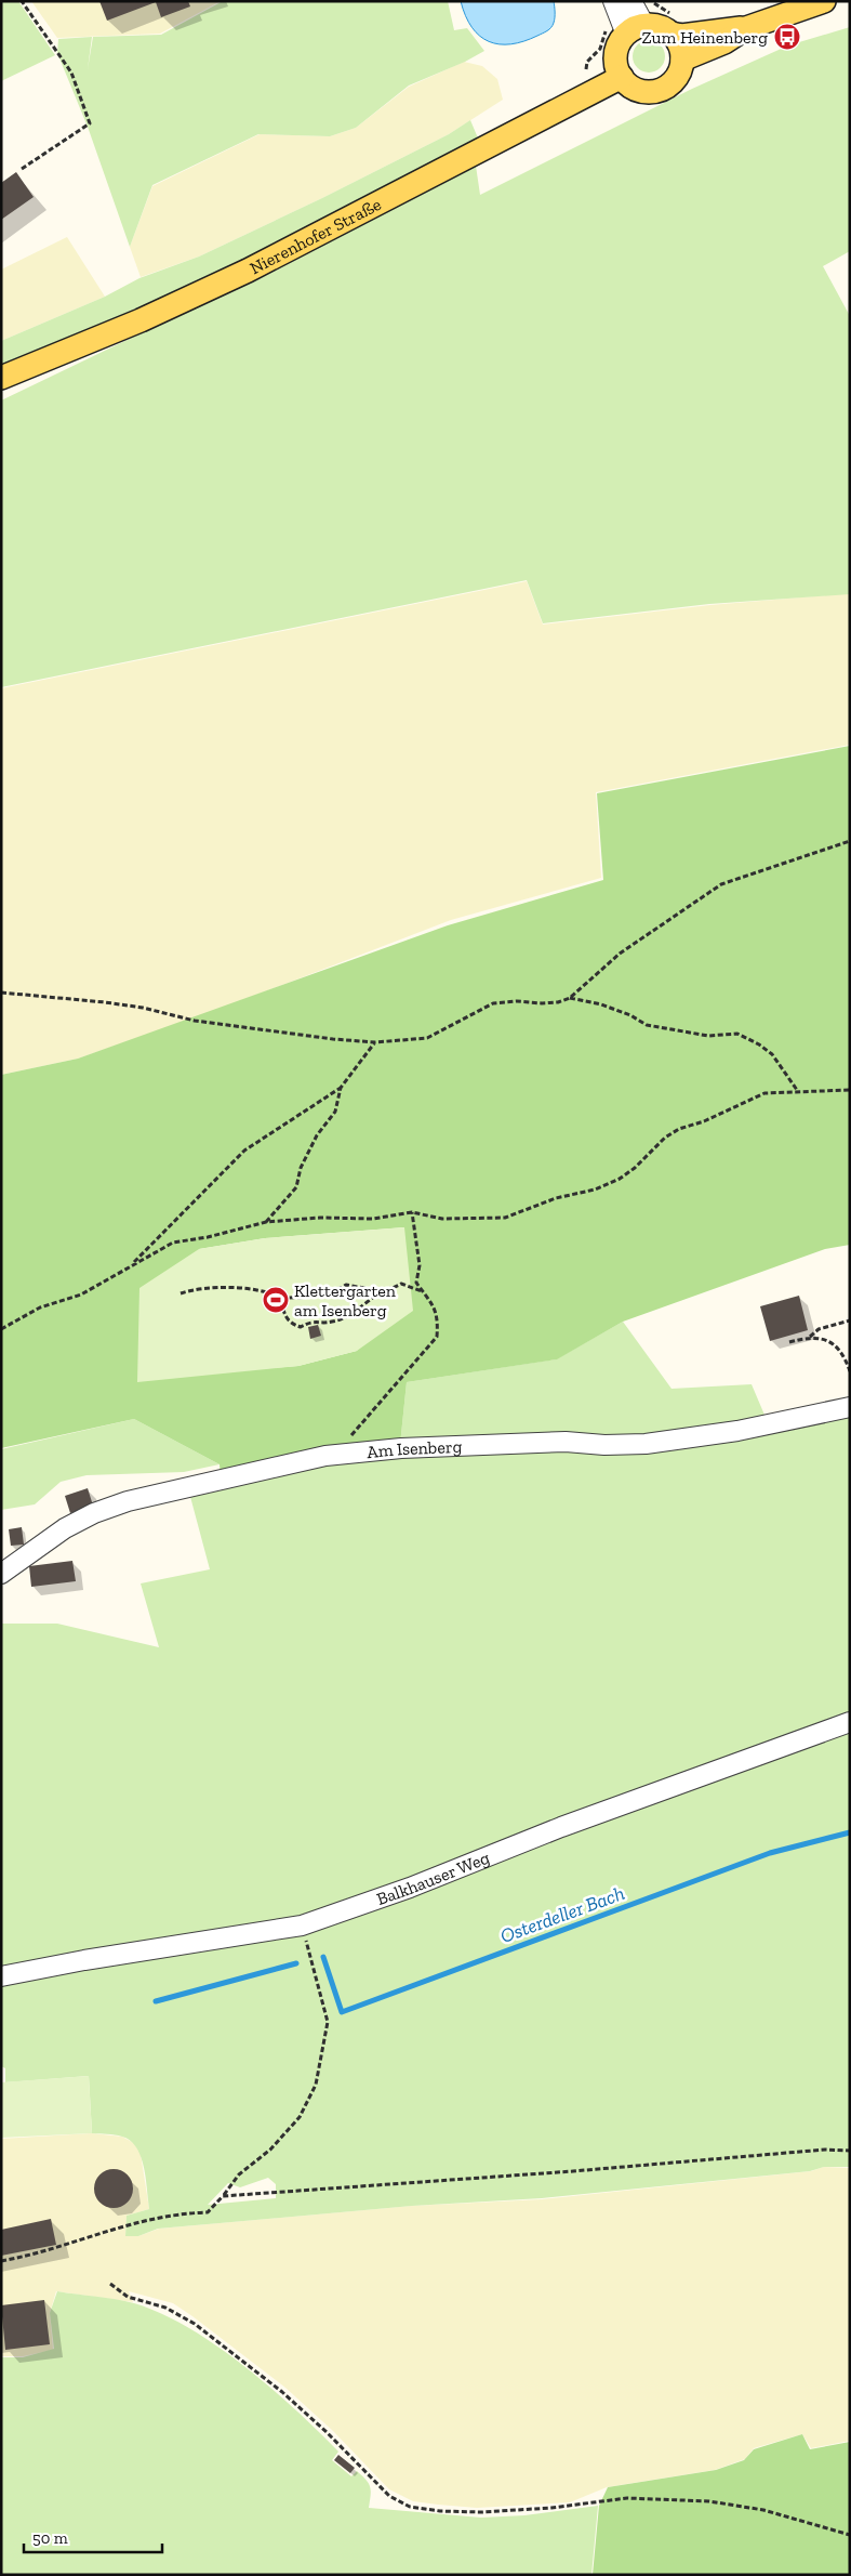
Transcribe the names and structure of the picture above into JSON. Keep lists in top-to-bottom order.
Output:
{
  "streets": {
    "main road": ["Nierenhofer Straße"],
    "street": ["Am Isenberg", "Balkhauser Weg"]
  },
  "water": ["Osterdeller Bach"],
  "places": {
    "bus stop": ["Zum Heinenberg"],
    "sports": ["Klettergarten am Isenberg"]
  },
  "scale_bar": "50 m"
}
